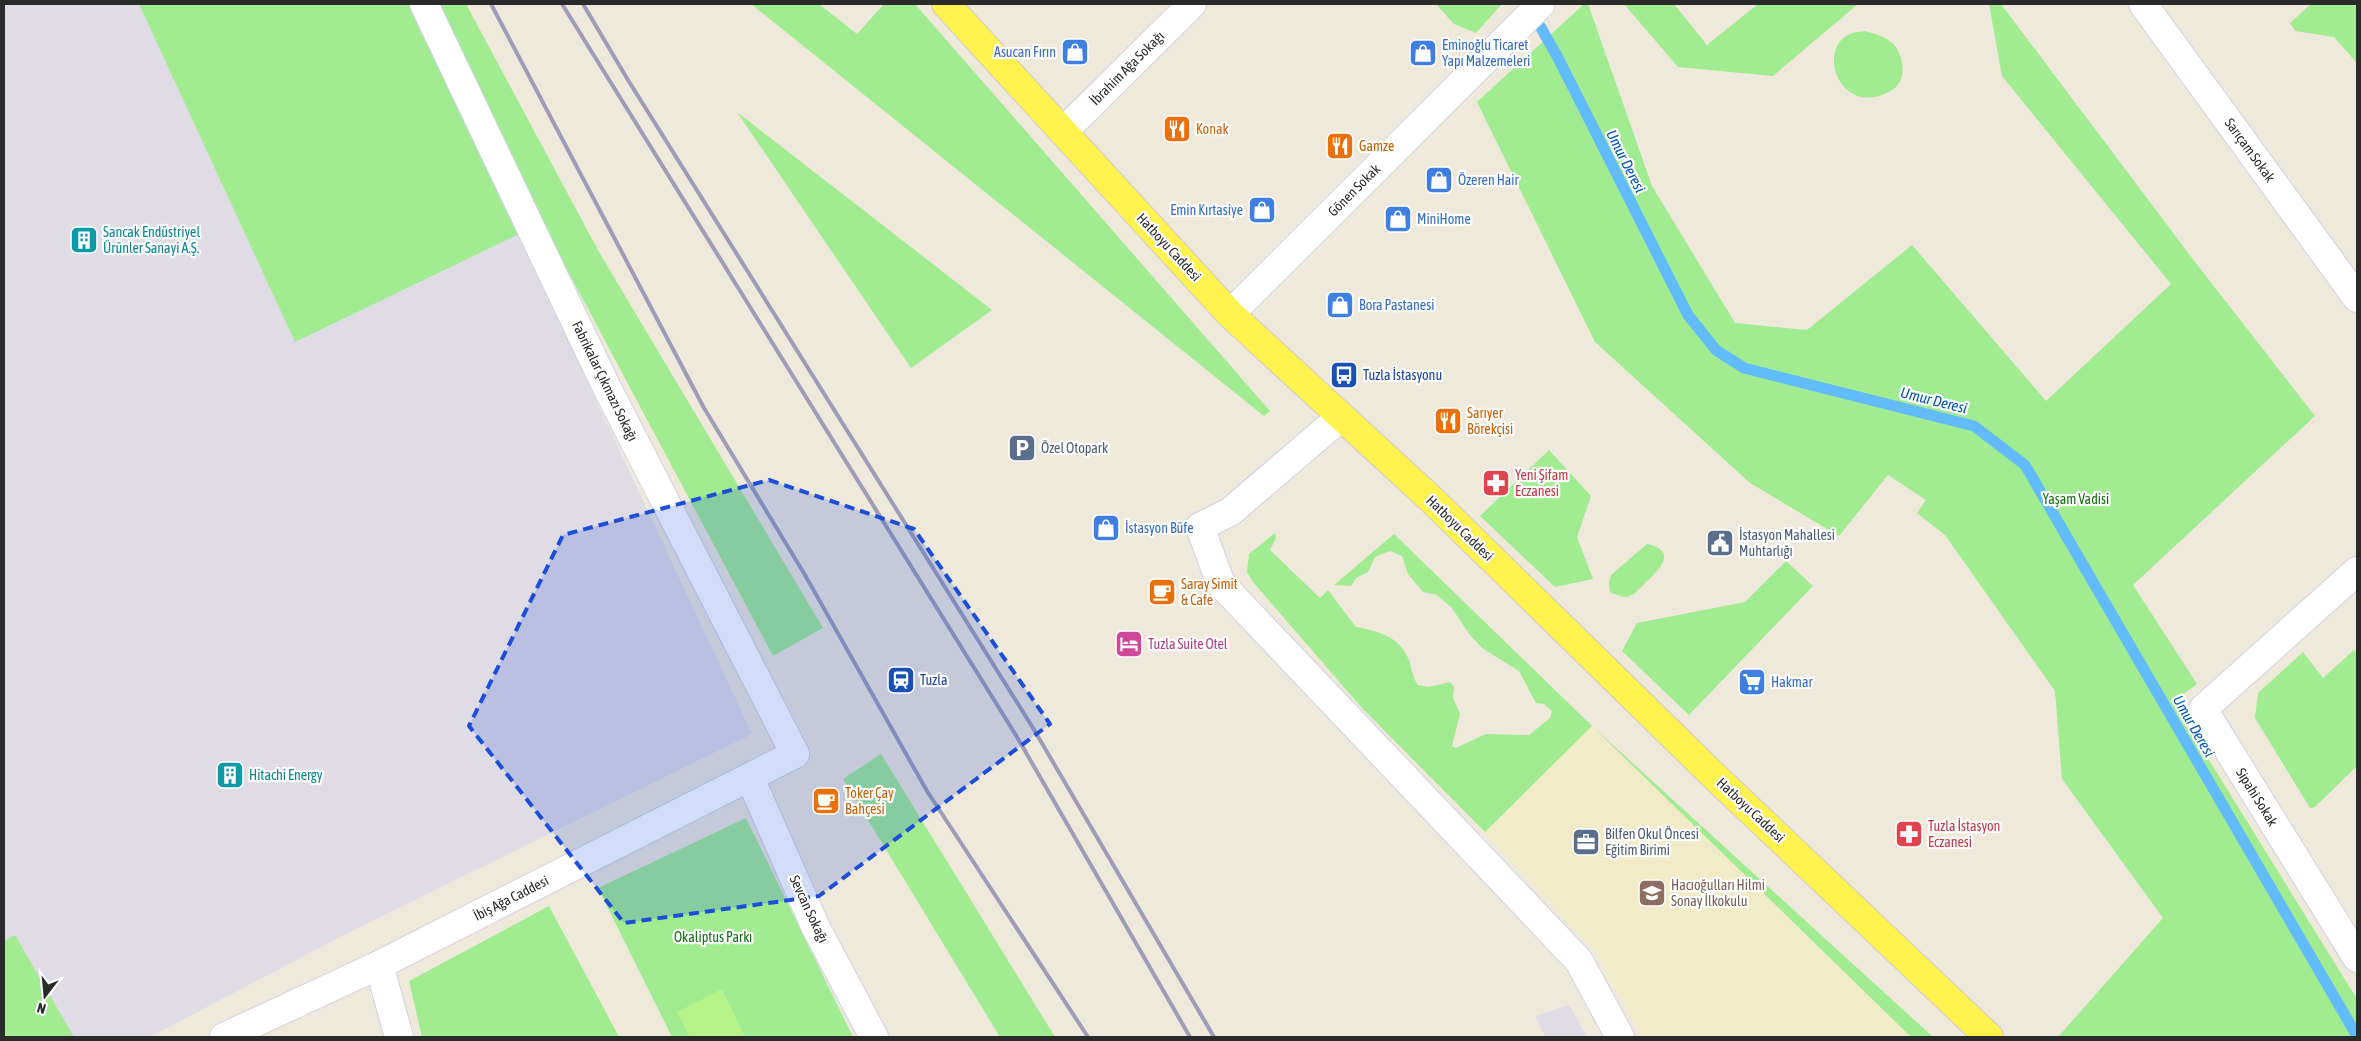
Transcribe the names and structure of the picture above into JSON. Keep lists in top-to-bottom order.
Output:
{
  "streets": {
    "main road": ["Hatboyu Caddesi"],
    "street": [
      "İbrahim Ağa Sokağı",
      "Sarıçam Sokak",
      "Gönen Sokak",
      "Fabrikalar Çıkmazı Sokağı",
      "Sipahi Sokak",
      "İbiş Ağa Caddesi",
      "Sevcan Sokağı"
    ]
  },
  "crossings": [
    ["İbrahim Ağa Sokağı", "Hatboyu Caddesi"],
    ["Gönen Sokak", "Hatboyu Caddesi"],
    ["Fabrikalar Çıkmazı Sokağı", "İbiş Ağa Caddesi"],
    ["İbiş Ağa Caddesi", "Sevcan Sokağı"]
  ],
  "water": ["Umur Deresi"],
  "parks": ["Yaşam Vadisi", "Okaliptus Parkı"],
  "places": {
    "shop": [
      "Asucan Fırın",
      "Eminoğlu Ticaret Yapı Malzemeleri",
      "Özeren Hair",
      "Emin Kırtasiye",
      "MiniHome",
      "Bora Pastanesi",
      "İstasyon Büfe"
    ],
    "restaurant": ["Konak", "Gamze", "Sarıyer Börekçisi"],
    "building": ["Sancak Endüstriyel Ürünler Sanayi A.Ş.", "Hitachi Energy"],
    "bus stop": ["Tuzla İstasyonu"],
    "parking": ["Özel Otopark"],
    "pharmacy": ["Yeni Şifam Eczanesi", "Tuzla İstasyon Eczanesi"],
    "public building": ["İstasyon Mahallesi Muhtarlığı"],
    "cafe": ["Saray Simit & Cafe", "Toker Çay Bahçesi"],
    "hotel": ["Tuzla Suite Otel"],
    "station": ["Tuzla"],
    "supermarket": ["Hakmar"],
    "office": ["Bilfen Okul Öncesi Eğitim Birimi"],
    "school or university": ["Hacıoğulları Hilmi Sonay İlkokulu"]
  },
  "north": "bottom"
}
